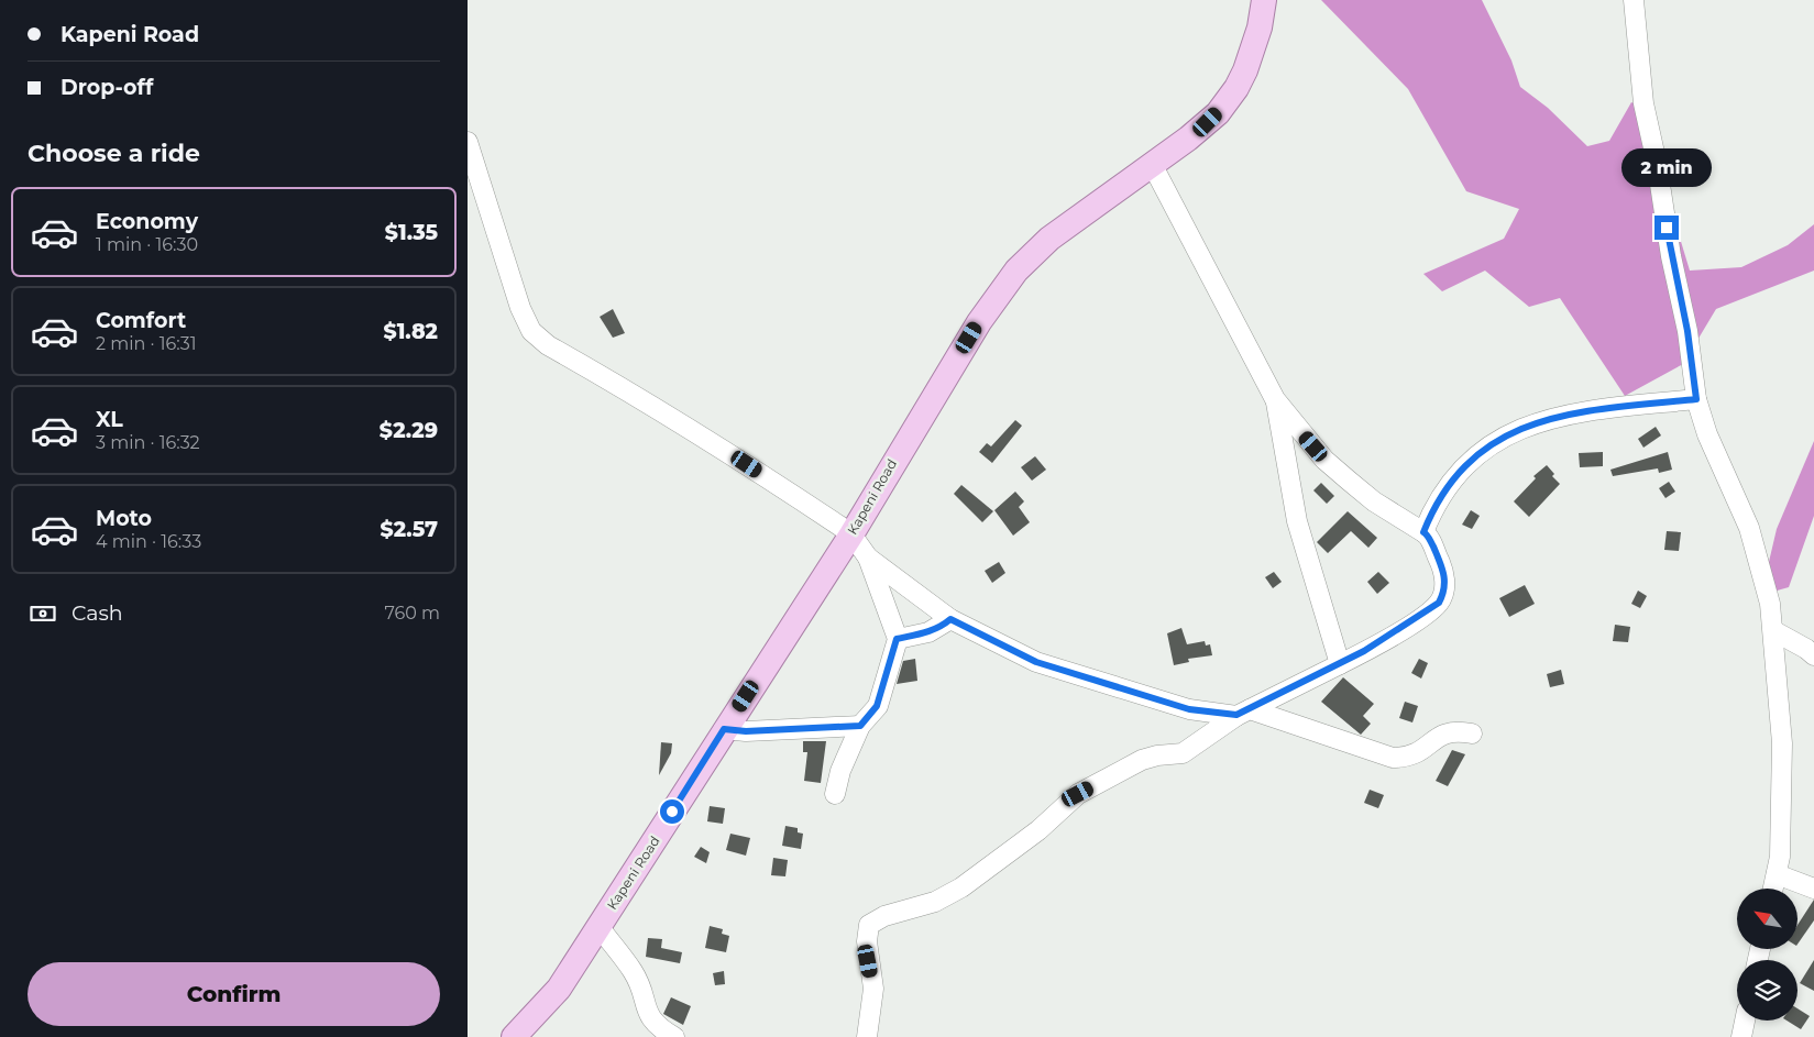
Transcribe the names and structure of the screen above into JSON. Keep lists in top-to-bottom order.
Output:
{
  "streets": {
    "main road": ["Kapeni Road"]
  },
  "north": "top left",
  "page": {
    "banner": ["Kapeni Road", "Drop-off"],
    "heading": "Choose a ride",
    "bubble": "2 min",
    "list": [
      {
        "name": "Economy",
        "note": "1 min · 16:30",
        "value": "$1.35"
      },
      {
        "name": "Comfort",
        "note": "2 min · 16:31",
        "value": "$1.82"
      },
      {
        "name": "XL",
        "note": "3 min · 16:32",
        "value": "$2.29"
      },
      {
        "name": "Moto",
        "note": "4 min · 16:33",
        "value": "$2.57"
      }
    ],
    "pay": ["Cash", "760 m"],
    "buttons": "Confirm"
  }
}
